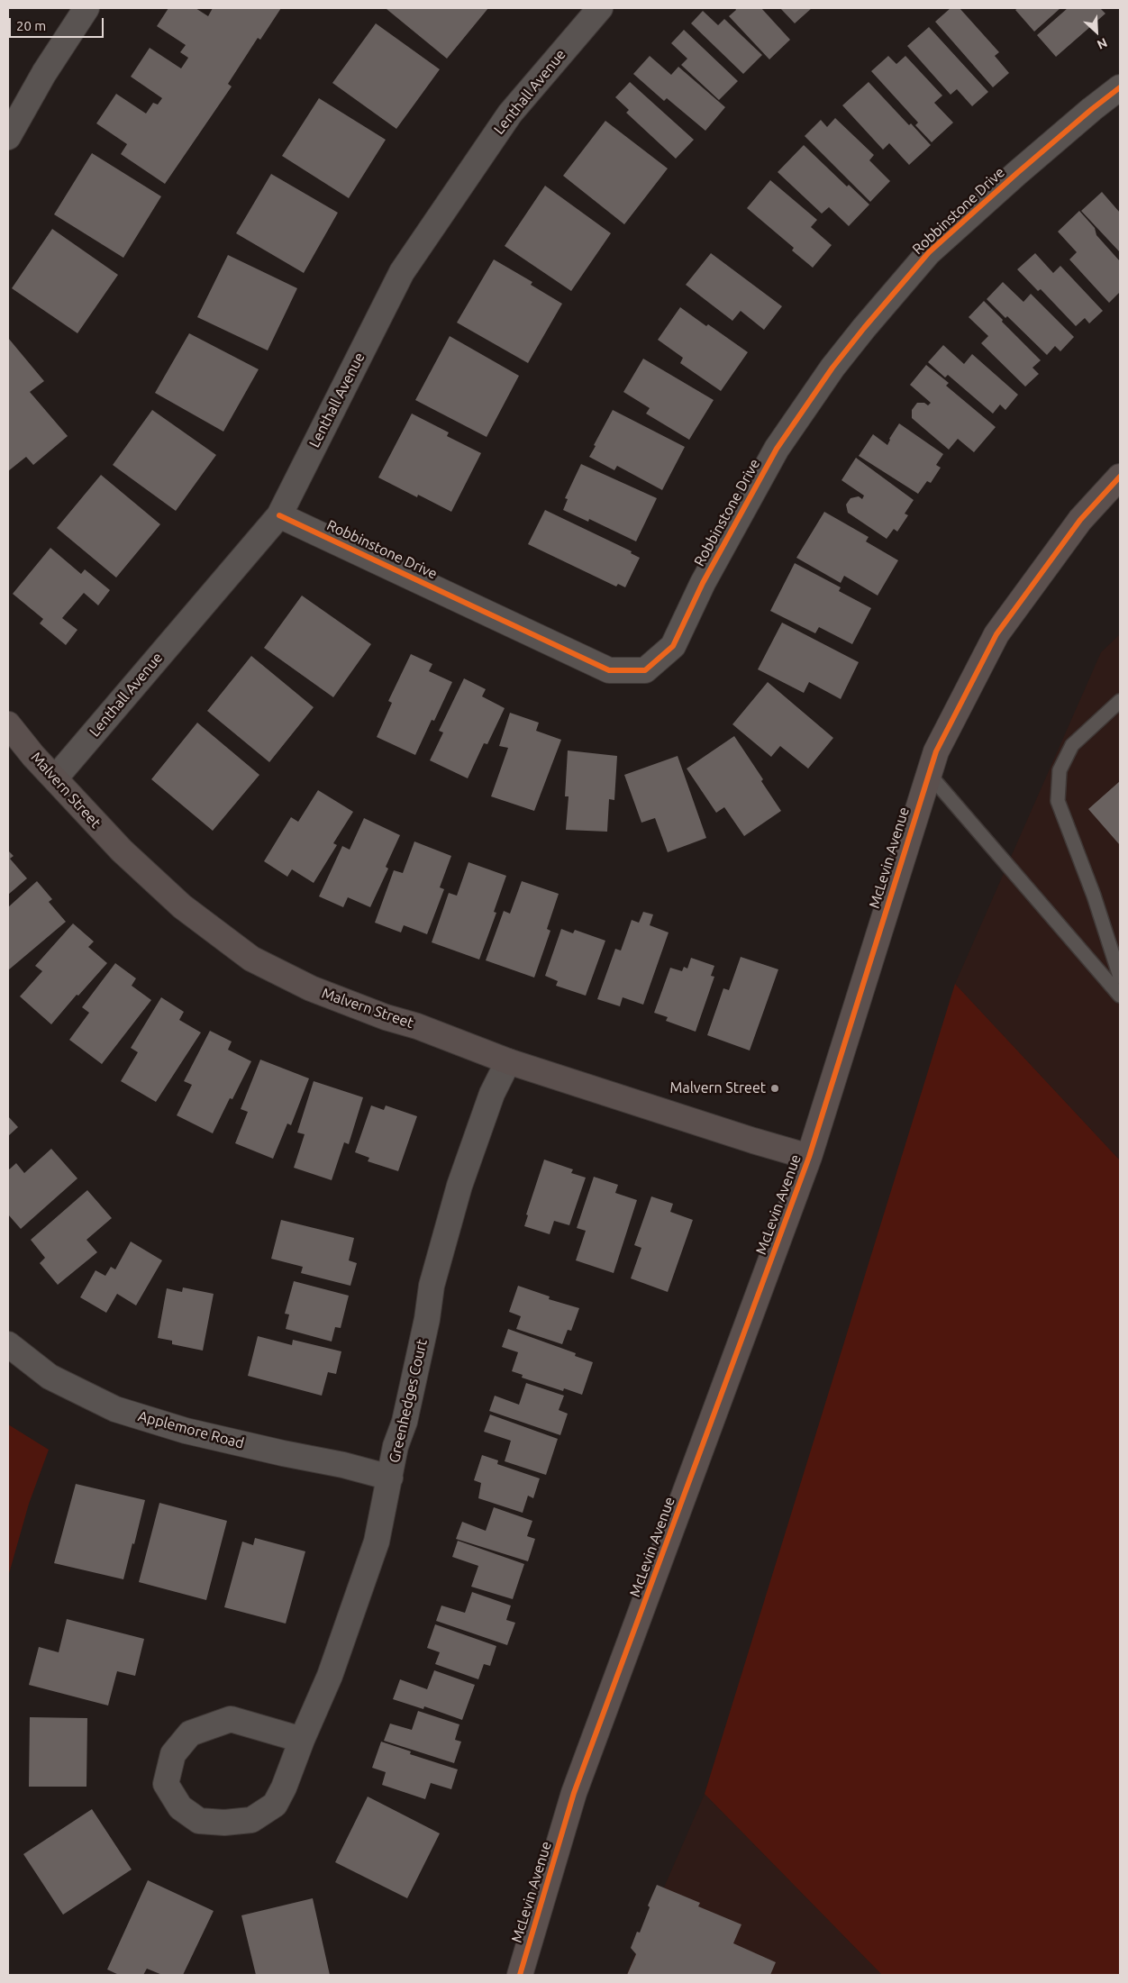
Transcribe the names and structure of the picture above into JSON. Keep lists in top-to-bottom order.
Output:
{
  "streets": {
    "street": [
      "Lenthall Avenue",
      "Robbinstone Drive",
      "Malvern Street",
      "McLevin Avenue",
      "Greenhedges Court",
      "Applemore Road"
    ]
  },
  "crossings": [
    ["Lenthall Avenue", "Robbinstone Drive"],
    ["Lenthall Avenue", "Malvern Street"],
    ["Malvern Street", "McLevin Avenue"],
    ["Malvern Street", "Greenhedges Court"],
    ["Greenhedges Court", "Applemore Road"]
  ],
  "places": ["Malvern Street"],
  "scale_bar": "20 m",
  "north": "bottom right"
}
